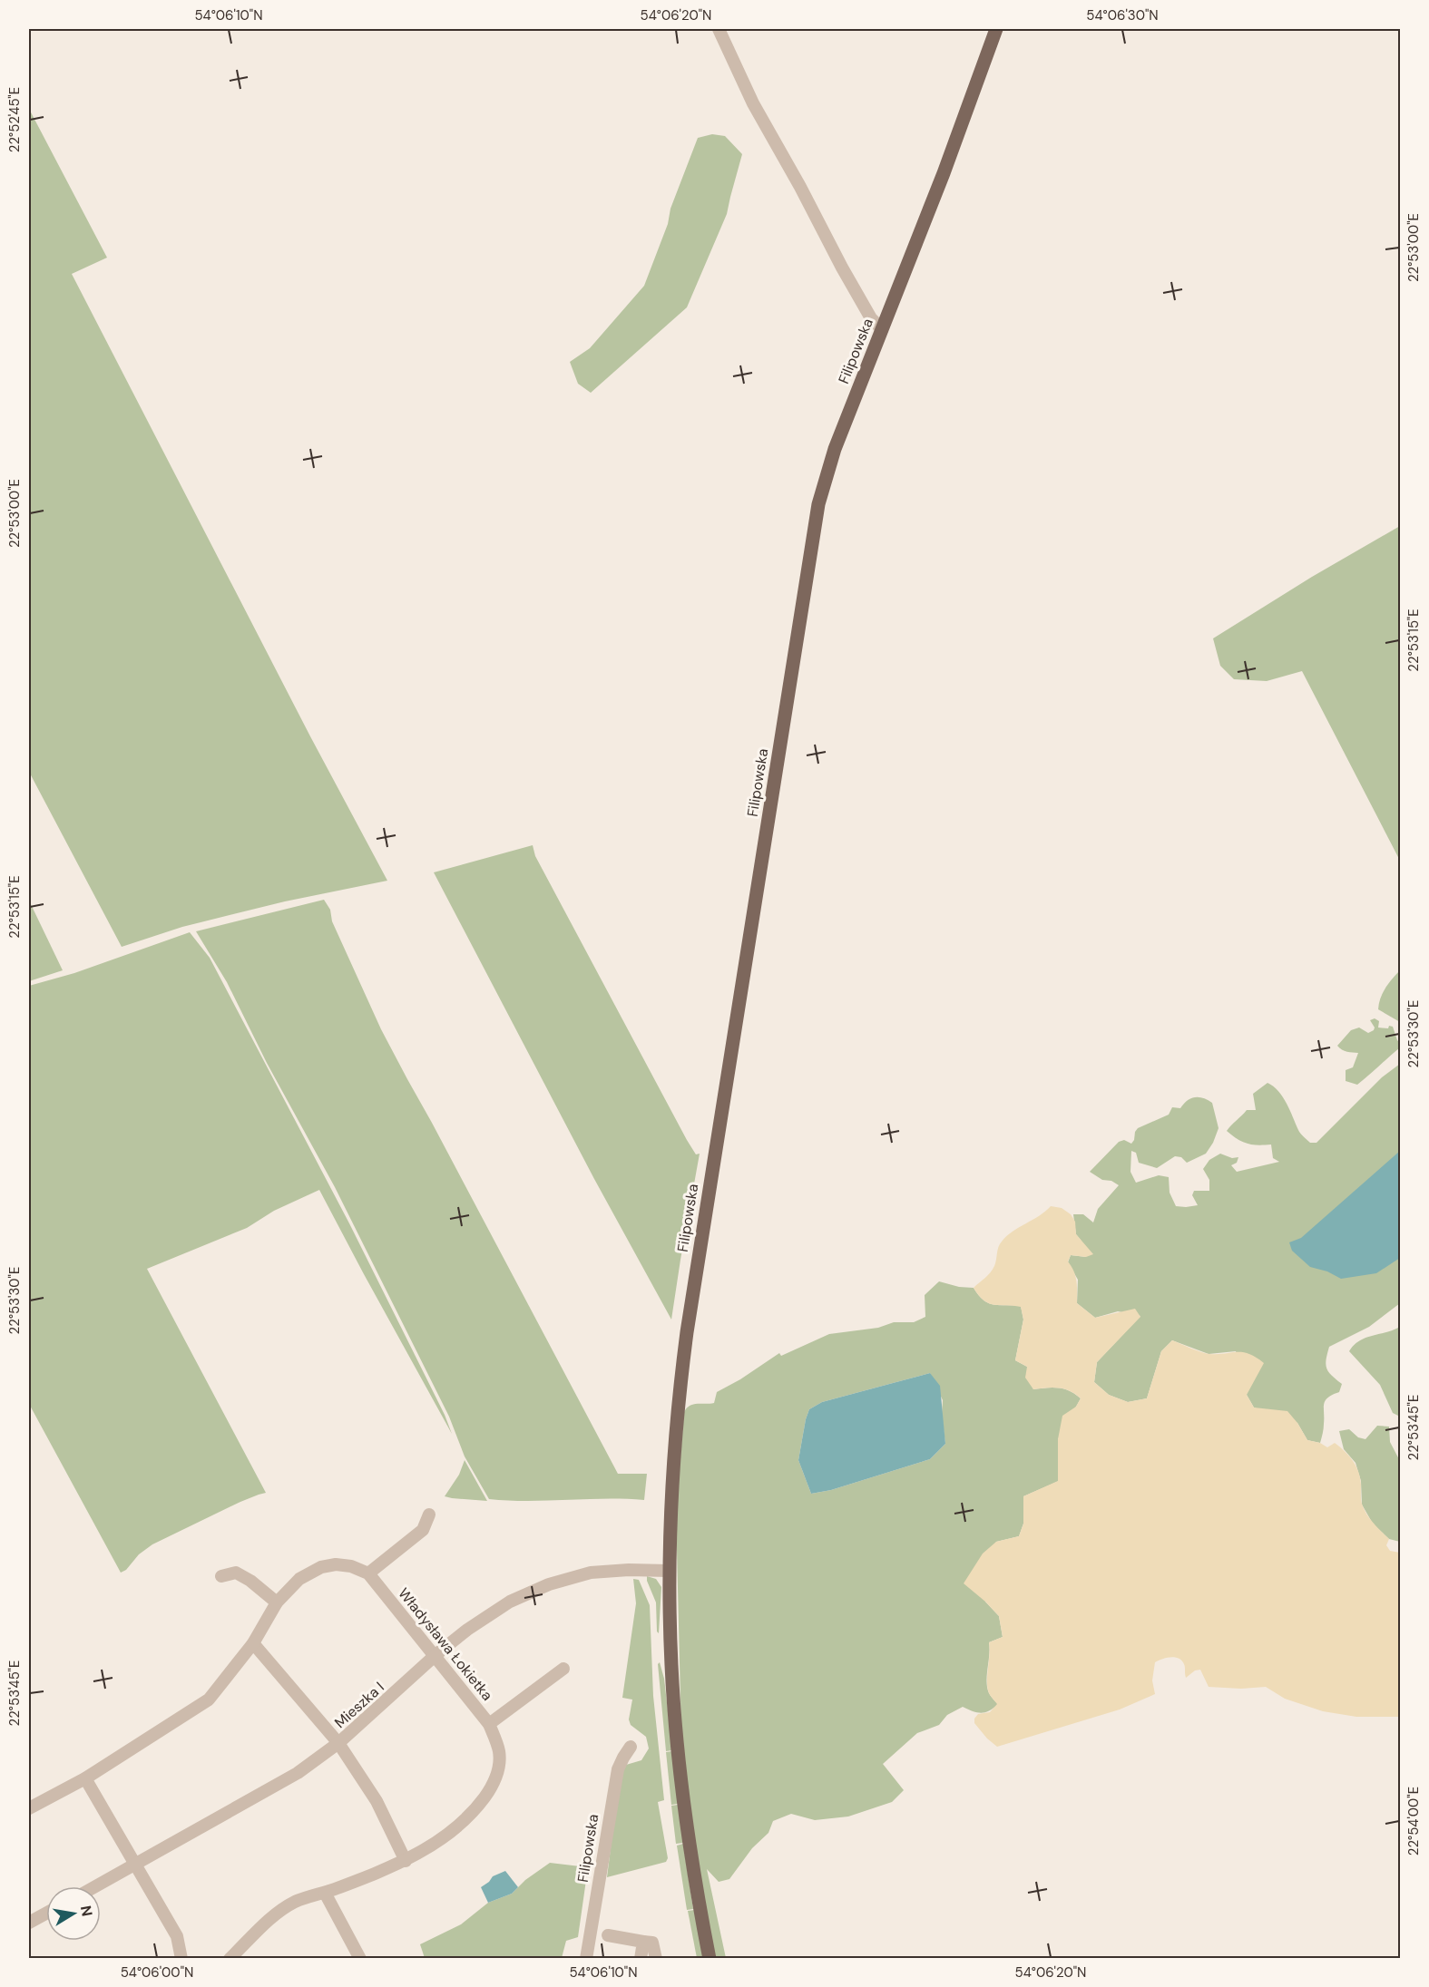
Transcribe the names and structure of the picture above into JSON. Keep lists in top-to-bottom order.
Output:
{
  "streets": {
    "main road": ["Filipowska"],
    "street": ["Władysława Łokietka", "Mieszka I"]
  },
  "crossings": [
    ["Filipowska", "Mieszka I"],
    ["Władysława Łokietka", "Mieszka I"]
  ],
  "north": "right",
  "coordinates": [
    "54°06'10\"N",
    "54°06'20\"N",
    "54°06'30\"N",
    "22°52'45\"E",
    "22°53'00\"E",
    "22°53'15\"E",
    "22°53'30\"E",
    "22°53'45\"E",
    "22°54'00\"E",
    "54°06'00\"N"
  ]
}
